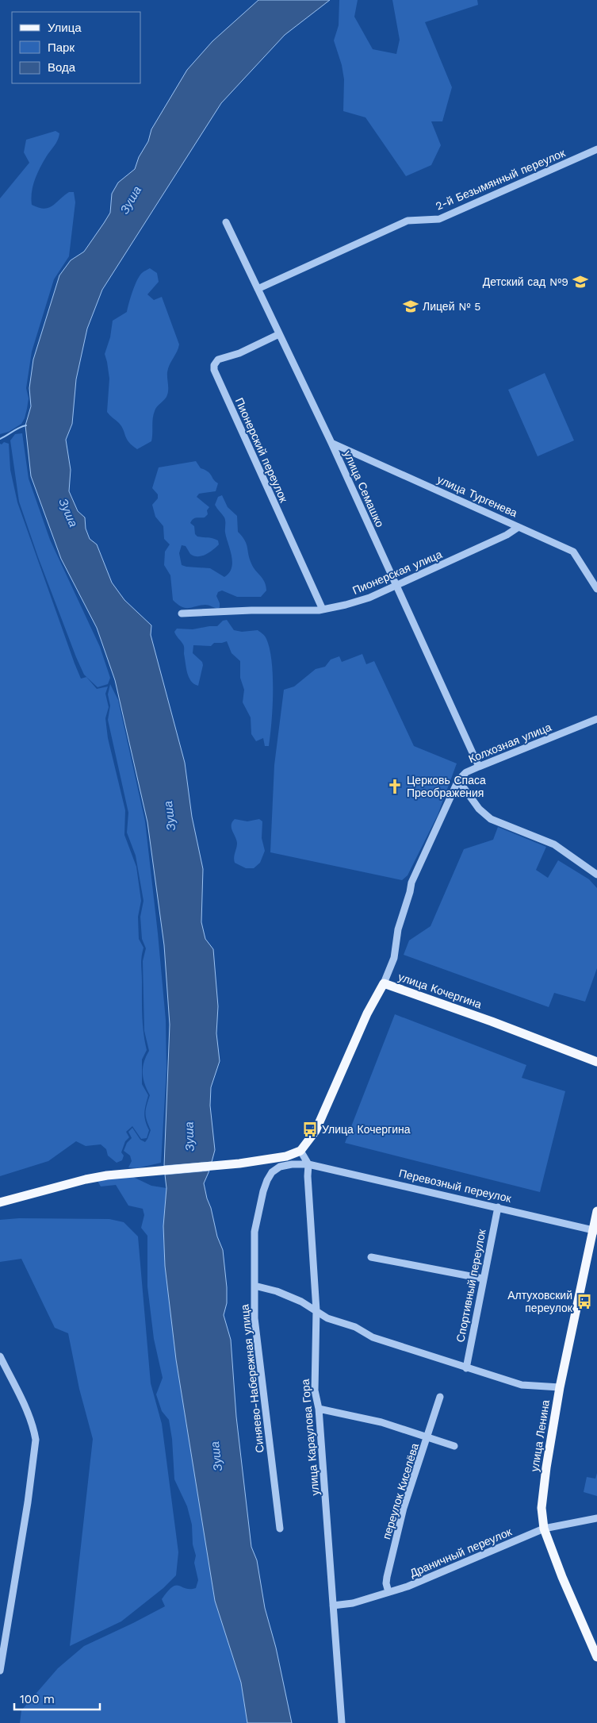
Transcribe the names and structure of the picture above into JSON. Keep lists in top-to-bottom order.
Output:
{
  "streets": {
    "main road": ["улица Кочергина", "улица Ленина"],
    "street": [
      "2-й Безымянный переулок",
      "Пионерский переулок",
      "улица Семашко",
      "улица Тургенева",
      "Пионерская улица",
      "Колхозная улица",
      "Перевозный переулок",
      "Спортивный переулок",
      "Синяево-Набережная улица",
      "улица Караулова Гора",
      "переулок Киселёва",
      "Драничный переулок"
    ]
  },
  "crossings": [
    ["2-й Безымянный переулок", "улица Семашко"],
    ["Пионерский переулок", "улица Семашко"],
    ["Пионерский переулок", "Пионерская улица"],
    ["улица Семашко", "улица Тургенева"],
    ["улица Семашко", "Пионерская улица"],
    ["улица Семашко", "Колхозная улица"],
    ["улица Тургенева", "Пионерская улица"],
    ["Колхозная улица", "улица Кочергина"],
    ["Перевозный переулок", "Спортивный переулок"],
    ["Перевозный переулок", "Синяево-Набережная улица"],
    ["Перевозный переулок", "улица Ленина"],
    ["Перевозный переулок", "улица Караулова Гора"],
    ["Синяево-Набережная улица", "улица Караулова Гора"],
    ["улица Ленина", "Драничный переулок"],
    ["улица Караулова Гора", "Драничный переулок"],
    ["переулок Киселёва", "Драничный переулок"]
  ],
  "water": ["Зуша"],
  "places": {
    "school or university": ["Детский сад №9", "Лицей № 5"],
    "church": ["Церковь Спаса Преображения"],
    "bus stop": ["Улица Кочергина", "Алтуховский переулок"]
  },
  "legend": ["Улица", "Парк", "Вода"],
  "scale_bar": "100 m"
}
